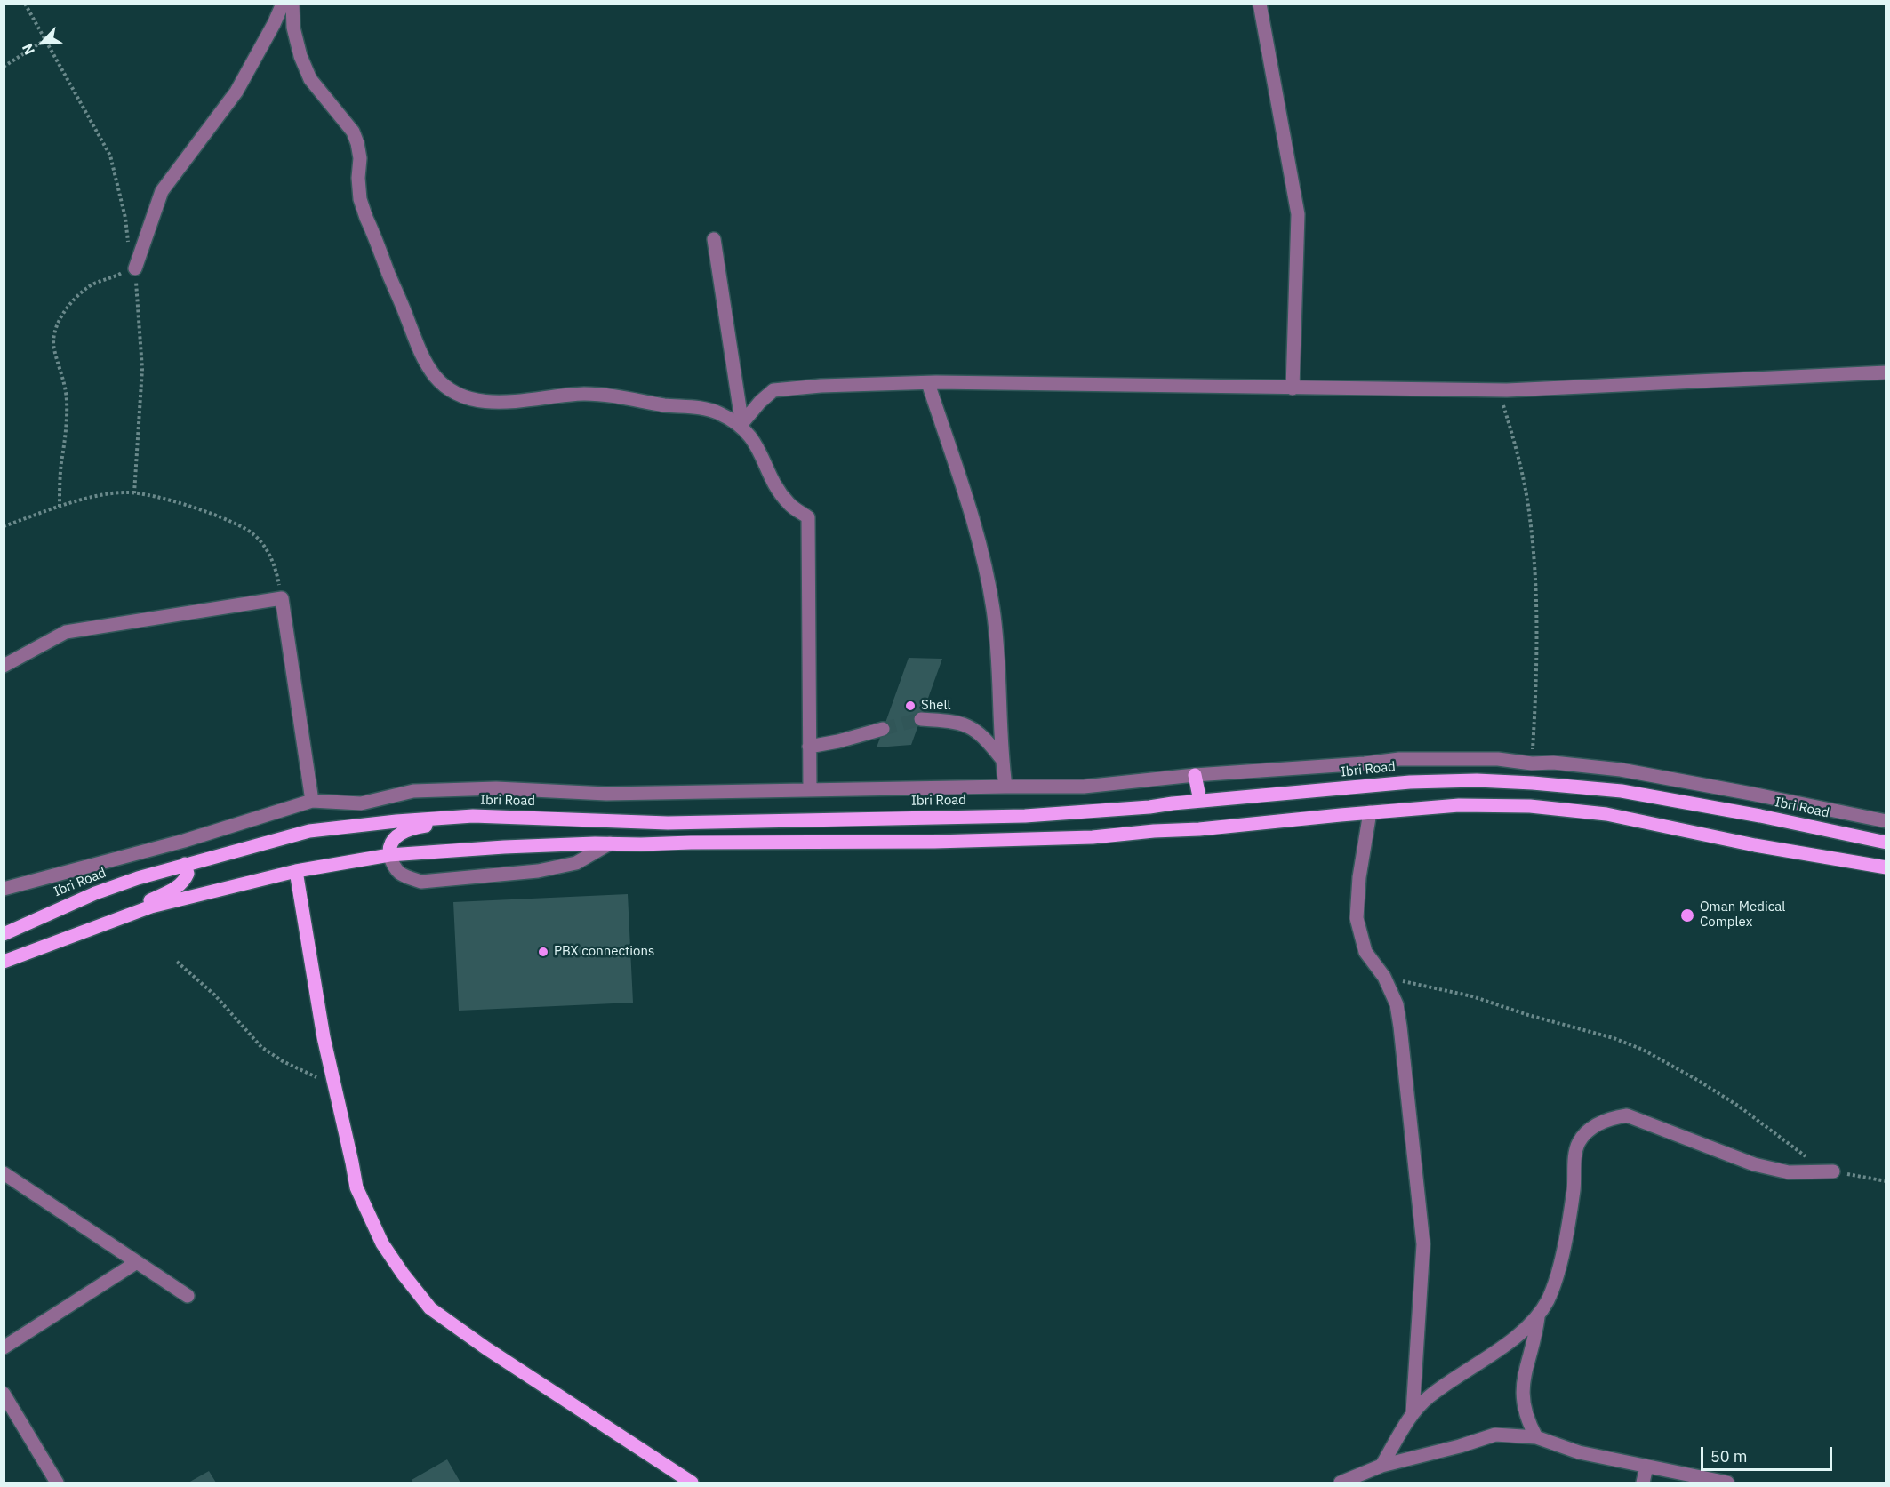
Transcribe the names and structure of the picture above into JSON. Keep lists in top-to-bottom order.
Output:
{
  "streets": {
    "main road": ["Ibri Road"]
  },
  "places": ["Shell", "Oman Medical Complex", "PBX connections"],
  "scale_bar": "50 m",
  "north": "bottom left"
}
